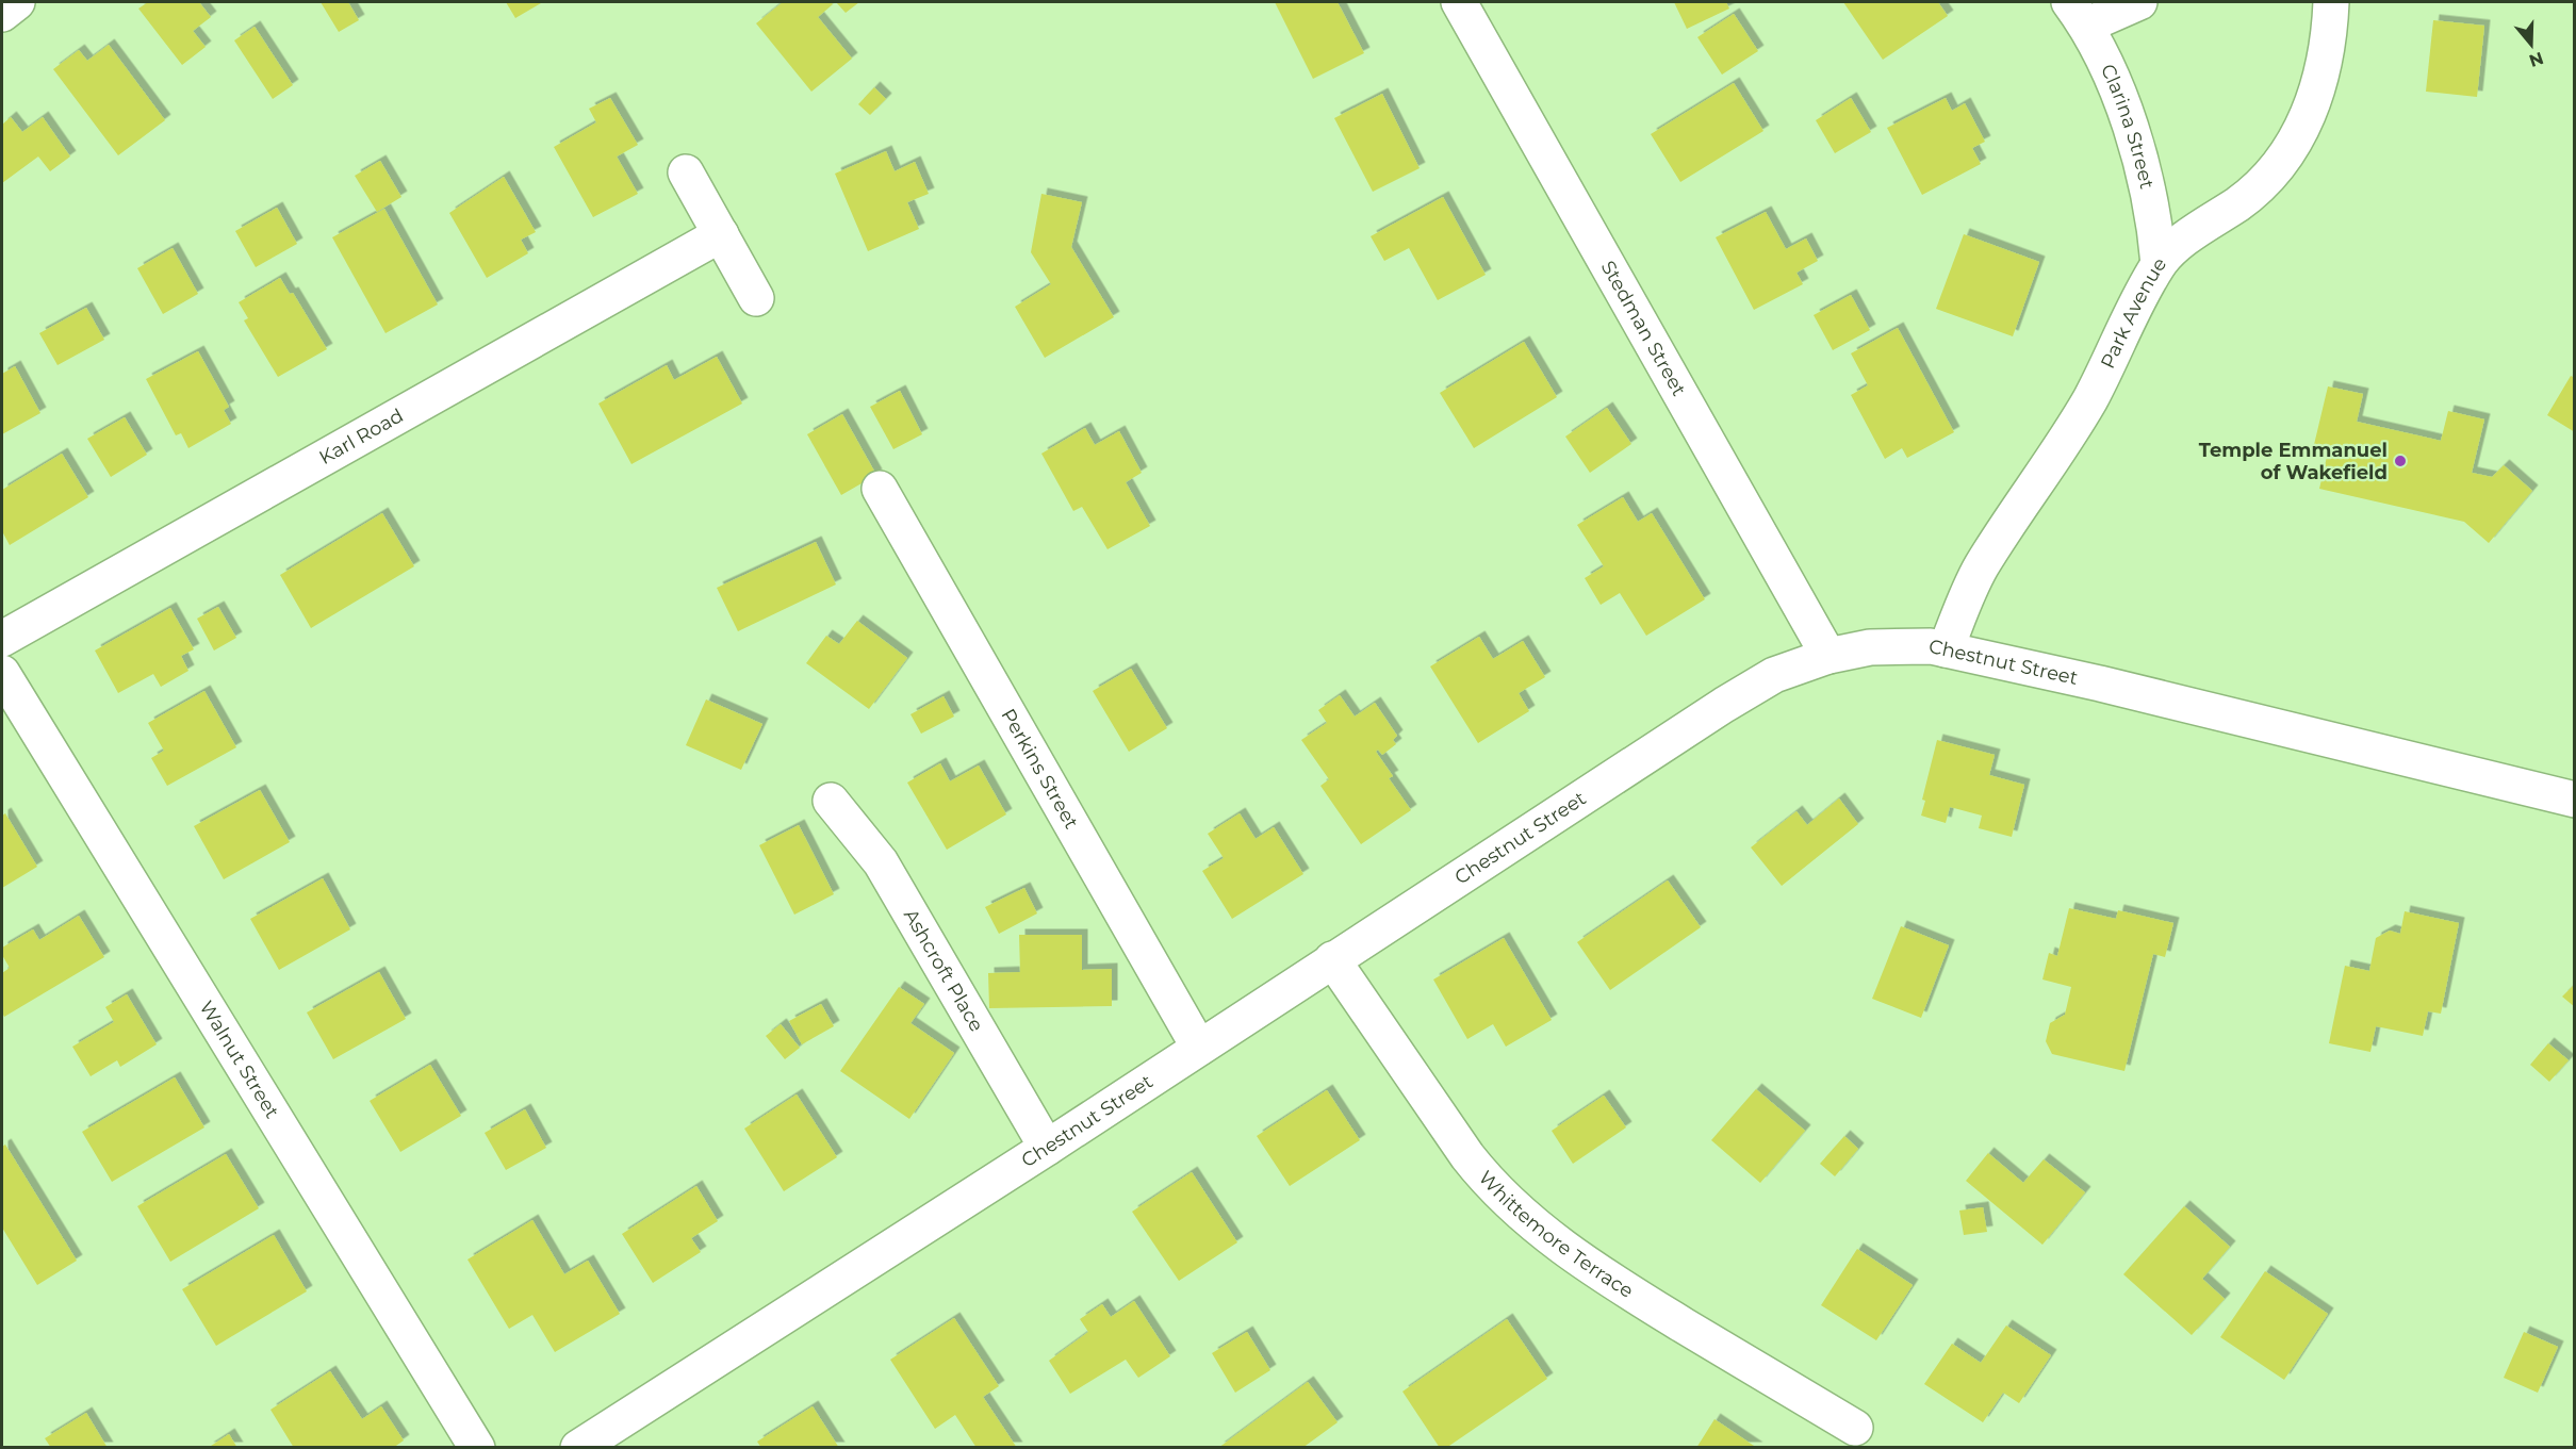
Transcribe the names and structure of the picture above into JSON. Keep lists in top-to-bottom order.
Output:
{
  "streets": {
    "street": [
      "Clarina Street",
      "Park Avenue",
      "Stedman Street",
      "Karl Road",
      "Chestnut Street",
      "Perkins Street",
      "Ashcroft Place",
      "Walnut Street",
      "Whittemore Terrace"
    ]
  },
  "crossings": [
    ["Clarina Street", "Park Avenue"],
    ["Park Avenue", "Chestnut Street"],
    ["Stedman Street", "Chestnut Street"],
    ["Chestnut Street", "Perkins Street"],
    ["Chestnut Street", "Ashcroft Place"],
    ["Chestnut Street", "Whittemore Terrace"]
  ],
  "places": ["Temple Emmanuel of Wakefield"],
  "north": "bottom"
}
